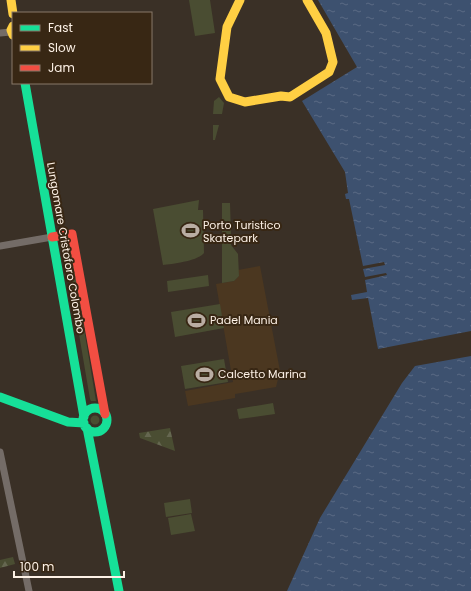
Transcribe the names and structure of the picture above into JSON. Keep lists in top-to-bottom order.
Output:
{
  "streets": {
    "street": ["Lungomare Cristoforo Colombo"]
  },
  "places": {
    "sports": ["Porto Turistico Skatepark", "Padel Mania", "Calcetto Marina"]
  },
  "legend": ["Fast", "Slow", "Jam"],
  "scale_bar": "100 m"
}
